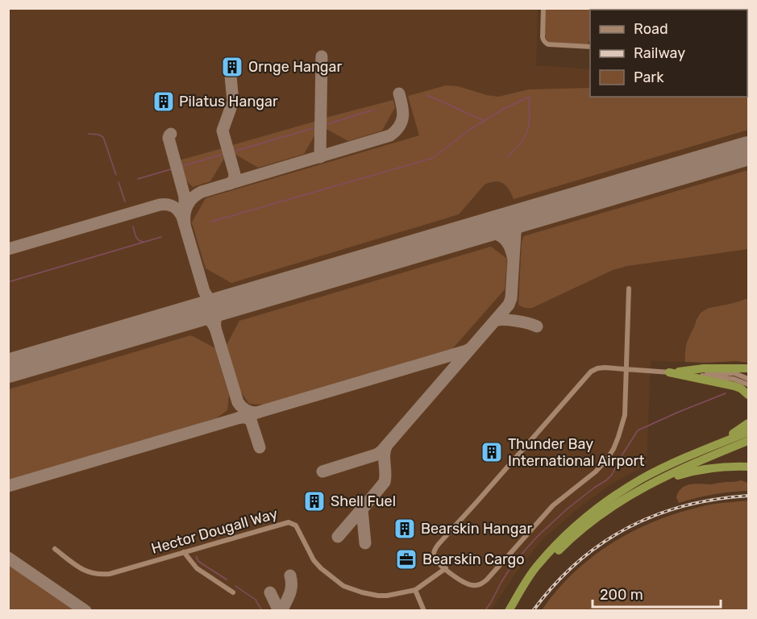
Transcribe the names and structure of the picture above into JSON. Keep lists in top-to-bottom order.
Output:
{
  "streets": {
    "street": ["Hector Dougall Way"]
  },
  "places": {
    "building": [
      "Ornge Hangar",
      "Pilatus Hangar",
      "Thunder Bay International Airport",
      "Shell Fuel",
      "Bearskin Hangar"
    ],
    "office": ["Bearskin Cargo"]
  },
  "legend": ["Road", "Railway", "Park"],
  "scale_bar": "200 m"
}
